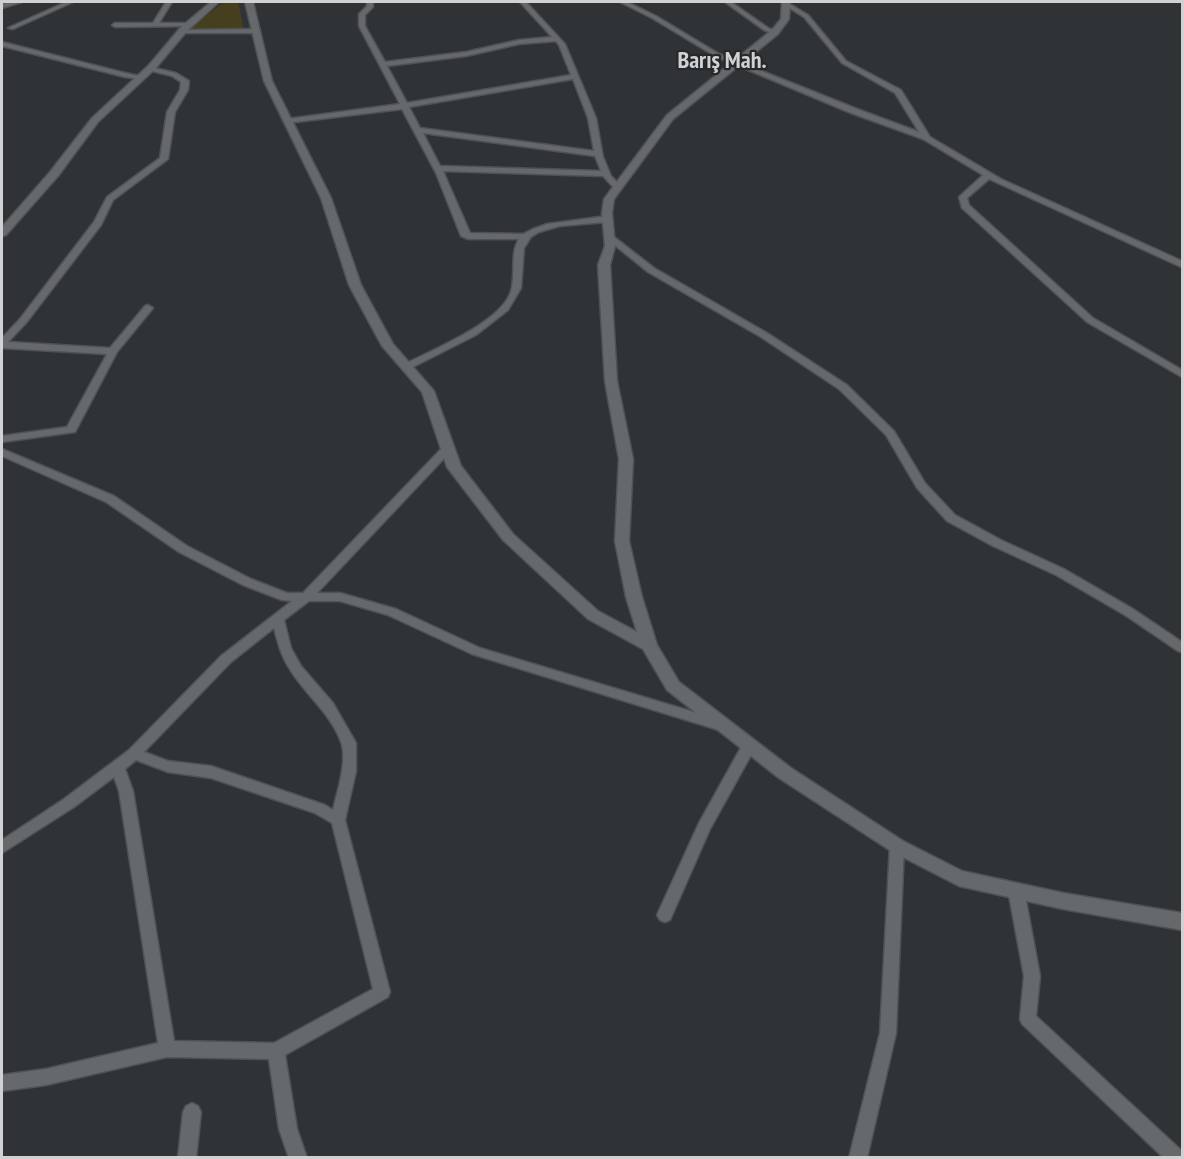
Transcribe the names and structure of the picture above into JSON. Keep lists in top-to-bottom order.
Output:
{
  "districts": ["Barış Mah."]
}
